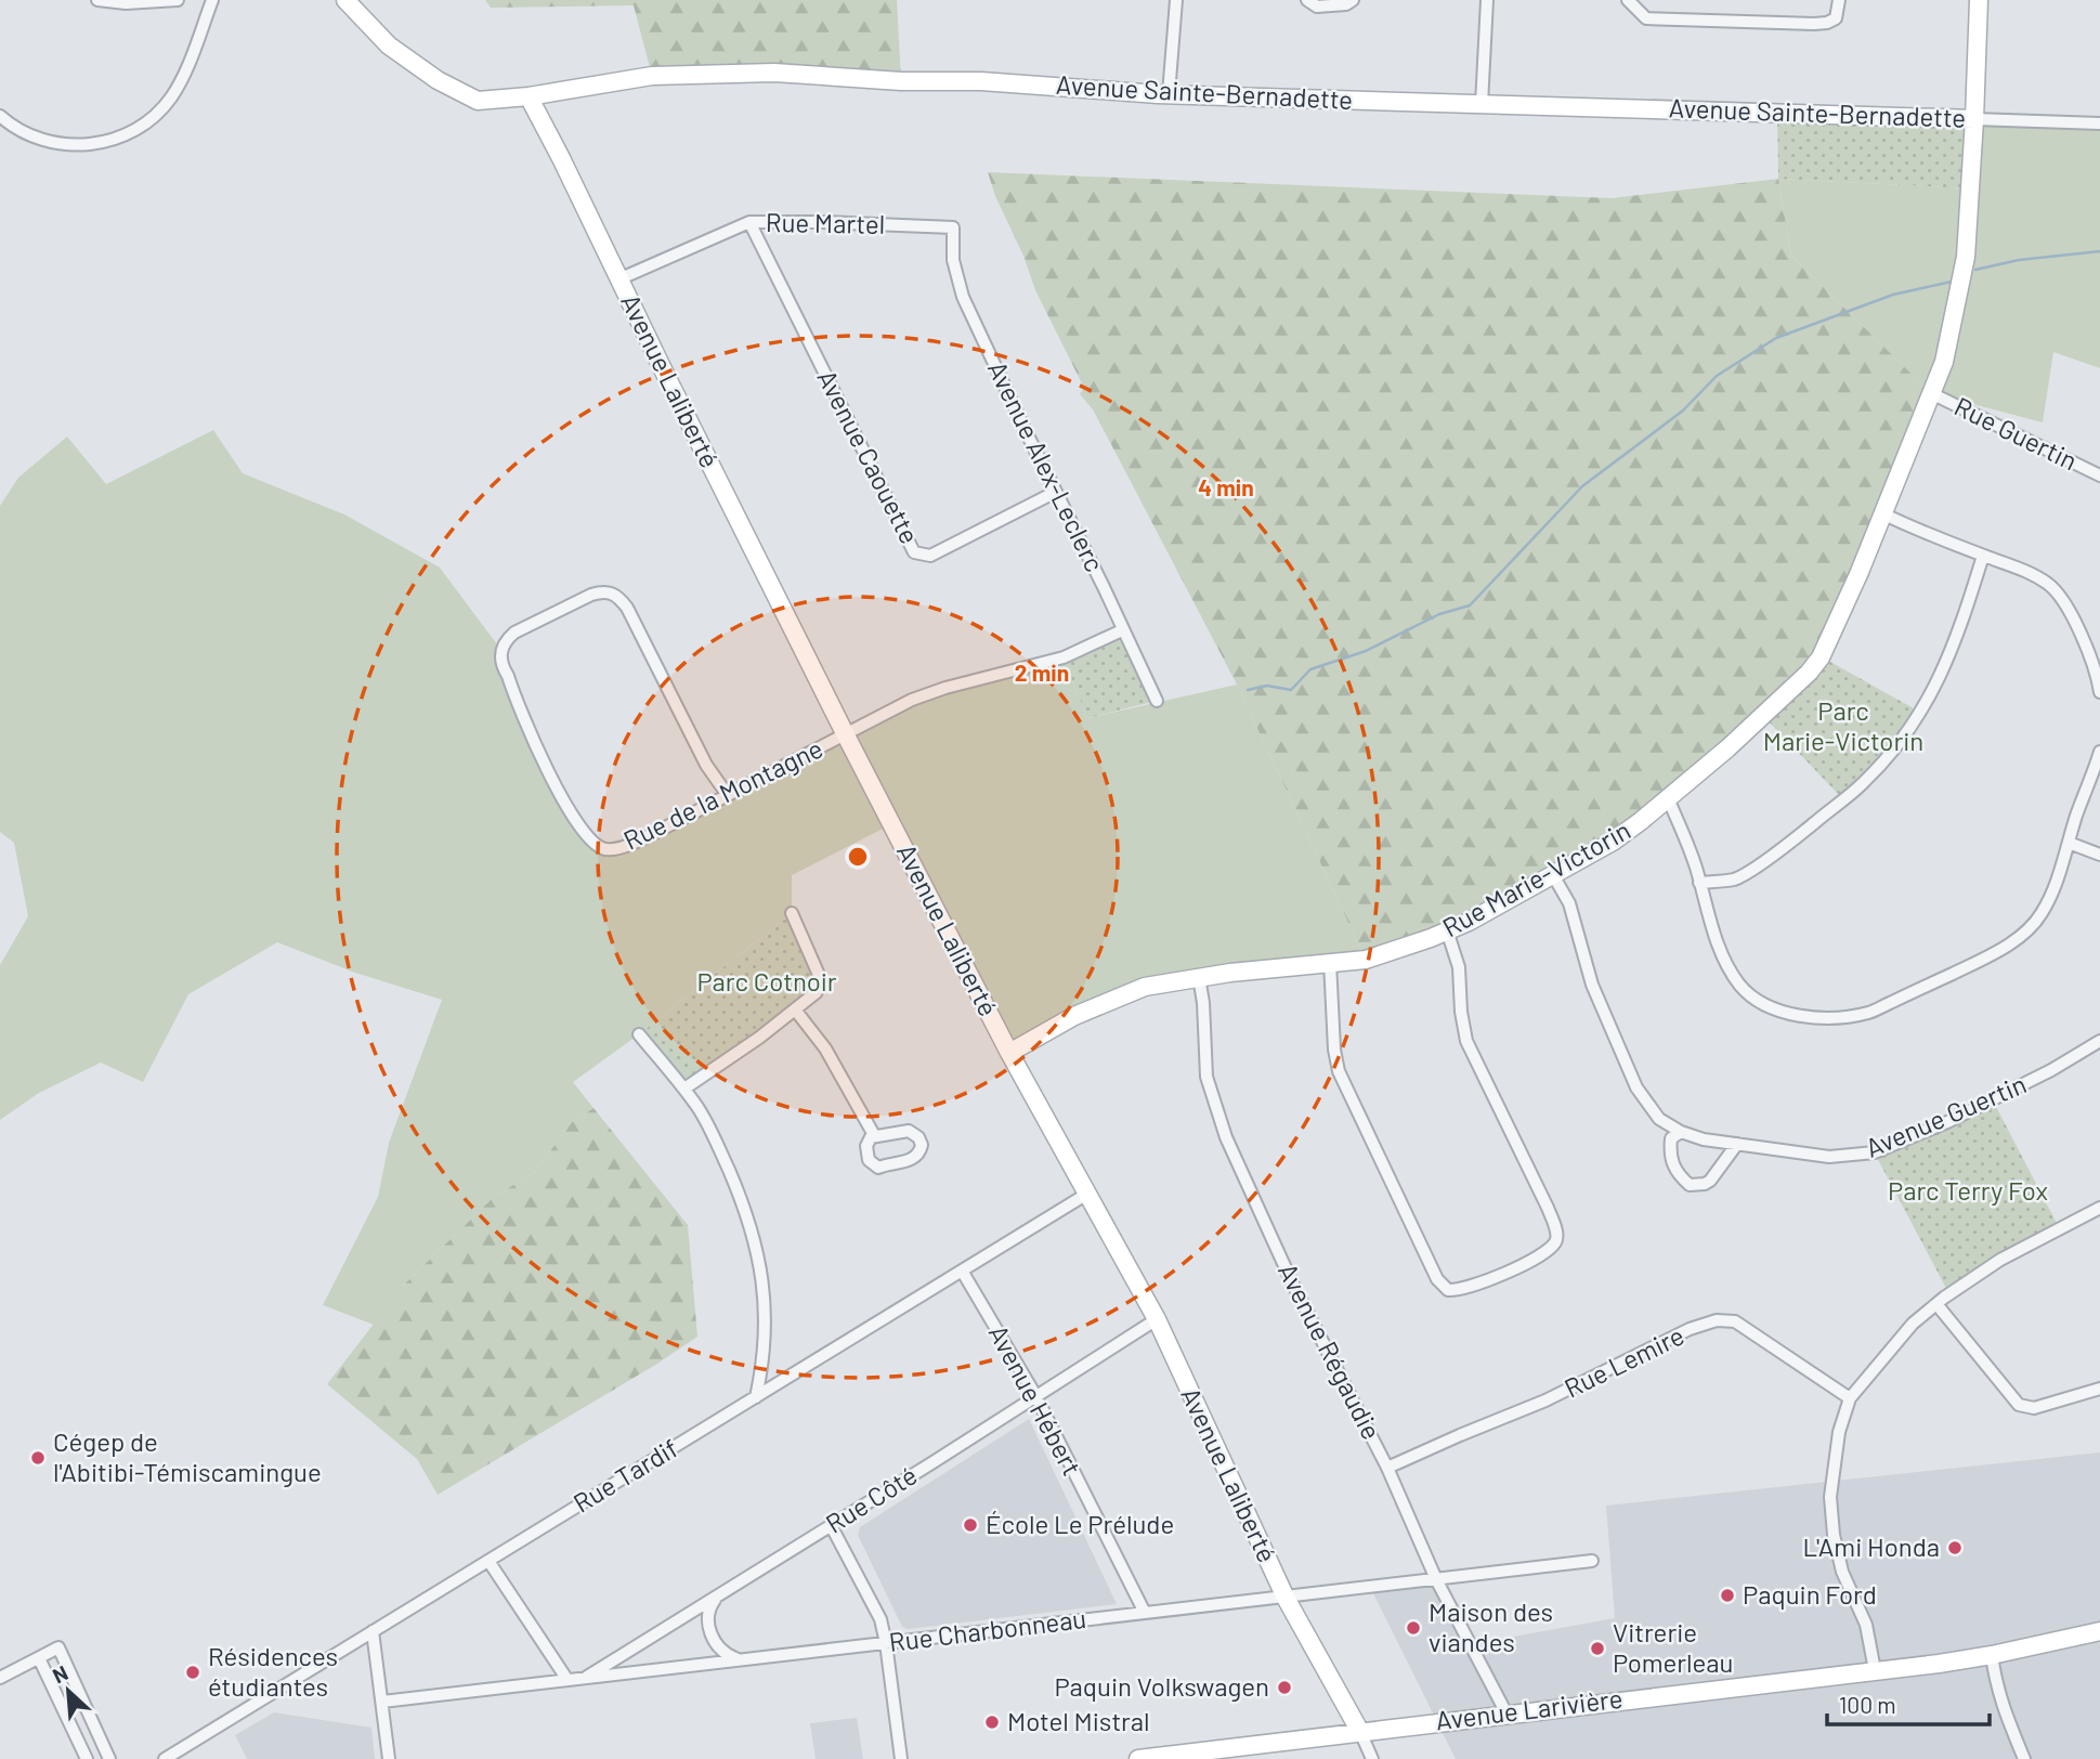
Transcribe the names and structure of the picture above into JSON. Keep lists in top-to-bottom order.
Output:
{
  "streets": {
    "street": [
      "Avenue Sainte-Bernadette",
      "Rue Martel",
      "Avenue Laliberté",
      "Rue Guertin",
      "Avenue Caouette",
      "Avenue Alex-Leclerc",
      "Rue de la Montagne",
      "Rue Marie-Victorin",
      "Avenue Guertin",
      "Avenue Régaudie",
      "Rue Lemire",
      "Avenue Hébert",
      "Rue Tardif",
      "Rue Côté",
      "Rue Charbonneau",
      "Avenue Larivière"
    ]
  },
  "crossings": [
    ["Avenue Sainte-Bernadette", "Avenue Laliberté"],
    ["Avenue Sainte-Bernadette", "Rue Marie-Victorin"],
    ["Rue Martel", "Avenue Laliberté"],
    ["Rue Martel", "Avenue Caouette"],
    ["Rue Martel", "Avenue Alex-Leclerc"],
    ["Avenue Laliberté", "Rue de la Montagne"],
    ["Avenue Laliberté", "Rue Marie-Victorin"],
    ["Avenue Laliberté", "Rue Tardif"],
    ["Avenue Laliberté", "Rue Côté"],
    ["Avenue Laliberté", "Rue Charbonneau"],
    ["Avenue Laliberté", "Avenue Larivière"],
    ["Rue Guertin", "Rue Marie-Victorin"],
    ["Avenue Caouette", "Avenue Alex-Leclerc"],
    ["Avenue Alex-Leclerc", "Rue de la Montagne"],
    ["Rue Marie-Victorin", "Avenue Guertin"],
    ["Rue Marie-Victorin", "Avenue Régaudie"],
    ["Avenue Régaudie", "Rue Lemire"],
    ["Avenue Régaudie", "Rue Charbonneau"],
    ["Avenue Régaudie", "Avenue Larivière"],
    ["Avenue Hébert", "Rue Tardif"],
    ["Avenue Hébert", "Rue Côté"],
    ["Avenue Hébert", "Rue Charbonneau"],
    ["Rue Côté", "Rue Charbonneau"]
  ],
  "parks": ["Parc Marie-Victorin", "Parc Cotnoir", "Parc Terry Fox"],
  "places": [
    "Cégep de l'Abitibi-Témiscamingue",
    "École Le Prélude",
    "L'Ami Honda",
    "Paquin Ford",
    "Maison des viandes",
    "Vitrerie Pomerleau",
    "Résidences étudiantes",
    "Paquin Volkswagen",
    "Motel Mistral"
  ],
  "scale_bar": "100 m",
  "north": "top left",
  "rings": ["4 min", "2 min"]
}
